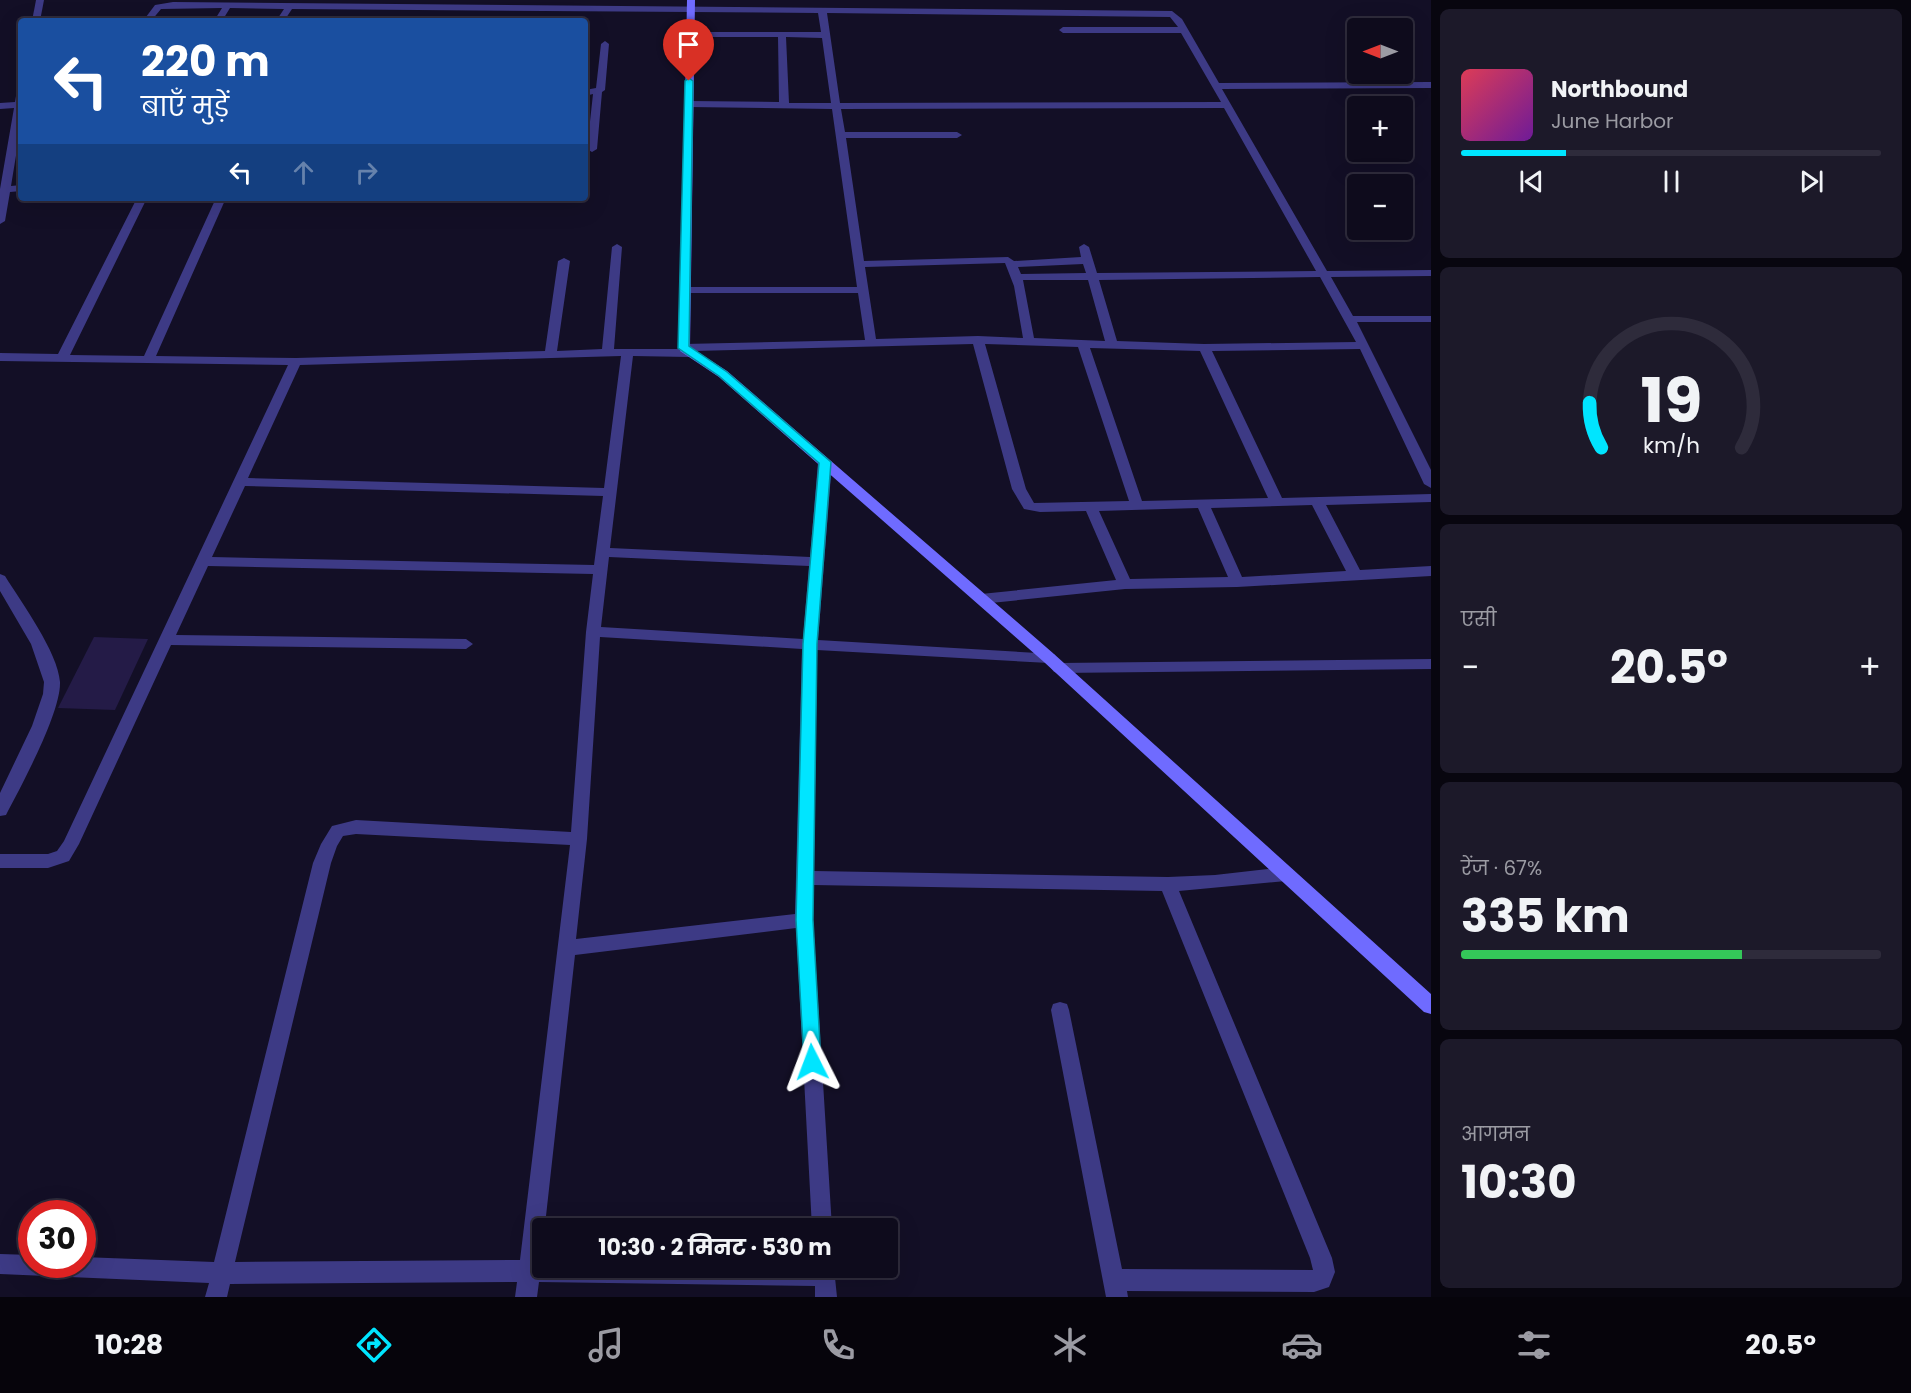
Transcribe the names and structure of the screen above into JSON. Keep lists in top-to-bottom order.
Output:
{
  "north": "left",
  "page": {
    "map_buttons": ["+", "−"],
    "turn": ["220 m", "बाएँ मुड़ें"],
    "song": ["Northbound", "June Harbor"],
    "tile": [
      "एसी",
      ["रेंज · 67%", "335 km"],
      ["आगमन", "10:30"]
    ],
    "heat": ["−", "20.5°", "+"],
    "limit": "30",
    "trip": "10:30 · 2 मिनट · 530 m",
    "tabs": ["10:28", "20.5°"],
    "gauge": ["19", "km/h"]
  }
}
